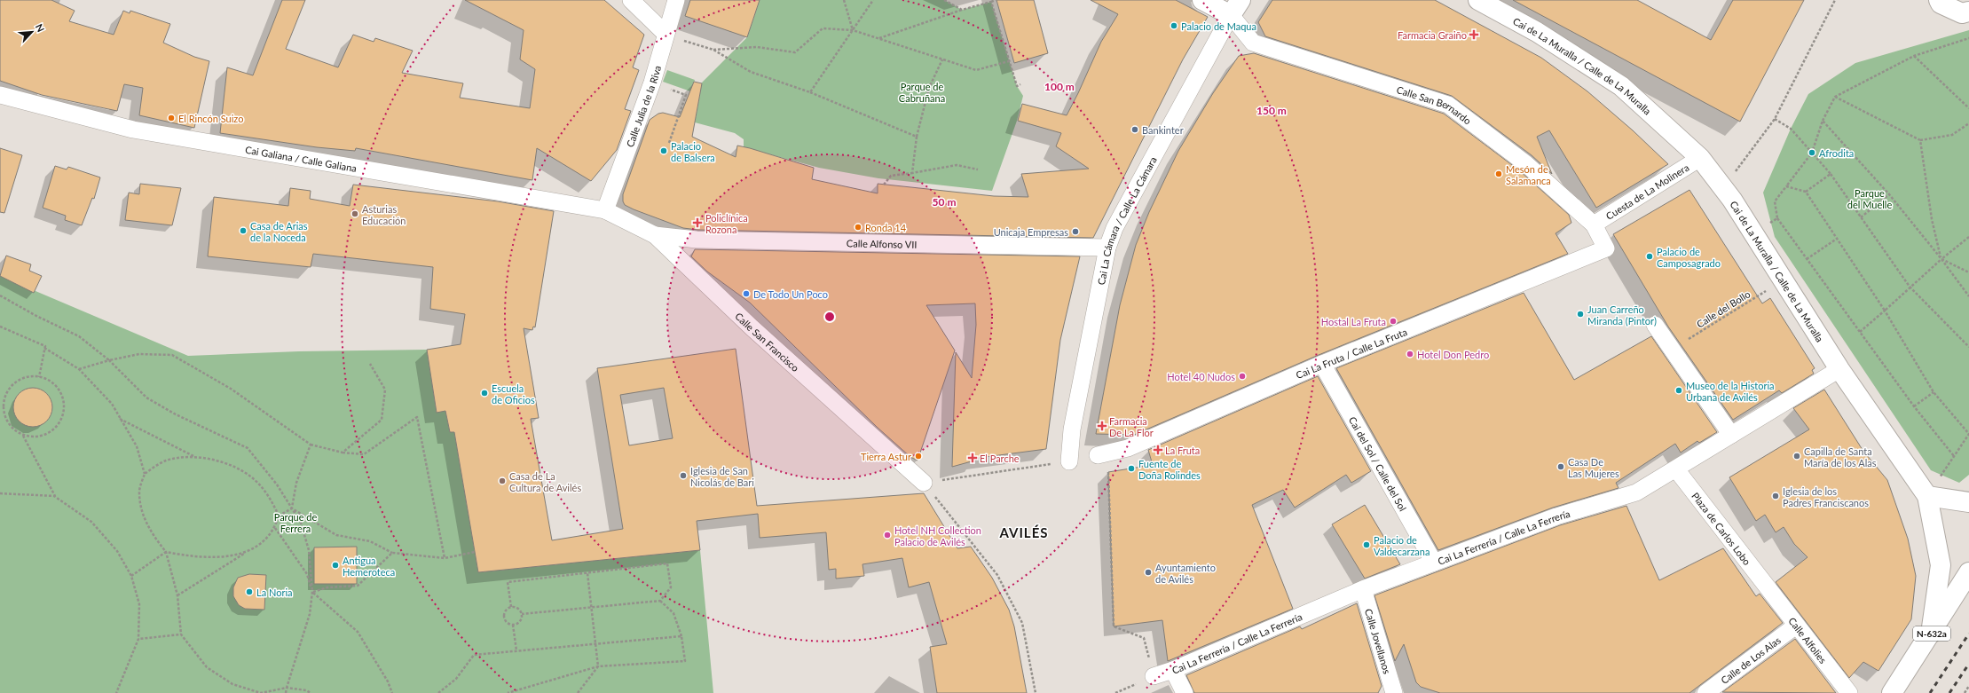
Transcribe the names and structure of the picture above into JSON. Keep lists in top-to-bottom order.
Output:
{
  "streets": {
    "street": [
      "Cai de La Muralla / Calle de La Muralla",
      "Calle Julia de la Riva",
      "Calle San Bernardo",
      "Cai Galiana / Calle Galiana",
      "Cuesta de La Molinera",
      "Cai La Cámara / Calle La Cámara",
      "Calle Alfonso VII",
      "Calle San Francisco",
      "Cai La Fruta / Calle La Fruta",
      "Cai del Sol / Calle del Sol",
      "Plaza de Carlos Lobo",
      "Cai La Ferrería / Calle La Ferrería",
      "N-632a",
      "Calle Jovellanos",
      "Calle Alfolies",
      "Calle de Los Alas"
    ],
    "path": ["Calle del Bollo"]
  },
  "crossings": [
    ["Cai de La Muralla / Calle de La Muralla", "Cuesta de La Molinera"],
    ["Cai de La Muralla / Calle de La Muralla", "Calle del Bollo"],
    ["Cai de La Muralla / Calle de La Muralla", "Cai La Ferrería / Calle La Ferrería"],
    ["Cai de La Muralla / Calle de La Muralla", "N-632a"],
    ["Calle Julia de la Riva", "Cai Galiana / Calle Galiana"],
    ["Calle Julia de la Riva", "Calle San Francisco"],
    ["Calle San Bernardo", "Cuesta de La Molinera"],
    ["Calle San Bernardo", "Cai La Cámara / Calle La Cámara"],
    ["Calle San Bernardo", "Cai La Fruta / Calle La Fruta"],
    ["Cai Galiana / Calle Galiana", "Calle San Francisco"],
    ["Cai La Cámara / Calle La Cámara", "Calle Alfonso VII"],
    ["Calle Alfonso VII", "Calle San Francisco"],
    ["Cai La Fruta / Calle La Fruta", "Cai del Sol / Calle del Sol"],
    ["Cai del Sol / Calle del Sol", "Cai La Ferrería / Calle La Ferrería"],
    ["Plaza de Carlos Lobo", "Calle Alfolies"],
    ["Cai La Ferrería / Calle La Ferrería", "Calle Jovellanos"],
    ["Calle Alfolies", "Calle de Los Alas"]
  ],
  "districts": ["AVILÉS"],
  "parks": ["Parque de Cabruñana", "Parque del Muelle", "Parque de Ferrera"],
  "places": {
    "other": [
      "Palacio de Maqua",
      "El Rincón Suizo",
      "Bankinter",
      "Palacio de Balsera",
      "Afrodita",
      "Mesón de Salamanca",
      "Asturias Educación",
      "Ronda 14",
      "Casa de Arias de la Noceda",
      "Unicaja Empresas",
      "Palacio de Camposagrado",
      "De Todo Un Poco",
      "Juan Carreño Miranda (Pintor)",
      "Hostal La Fruta",
      "Hotel Don Pedro",
      "Hotel 40 Nudos",
      "Museo de la Historia Urbana de Avilés",
      "Escuela de Oficios",
      "Tierra Astur",
      "Capilla de Santa María de los Alas",
      "Casa De Las Mujeres",
      "Fuente de Doña Rolindes",
      "Iglesia de San Nicolás de Bari",
      "Casa de La Cultura de Avilés",
      "Iglesia de los Padres Franciscanos",
      "Hotel NH Collection Palacio de Avilés",
      "Palacio de Valdecarzana",
      "Antigua Hemeroteca",
      "Ayuntamiento de Avilés",
      "La Noria"
    ],
    "health": [
      "Farmacia Graiño",
      "Policlínica Rozona",
      "Farmacia De La Flor",
      "La Fruta",
      "El Parche"
    ]
  },
  "north": "top right",
  "rings": ["100 m", "150 m", "50 m"]
}
